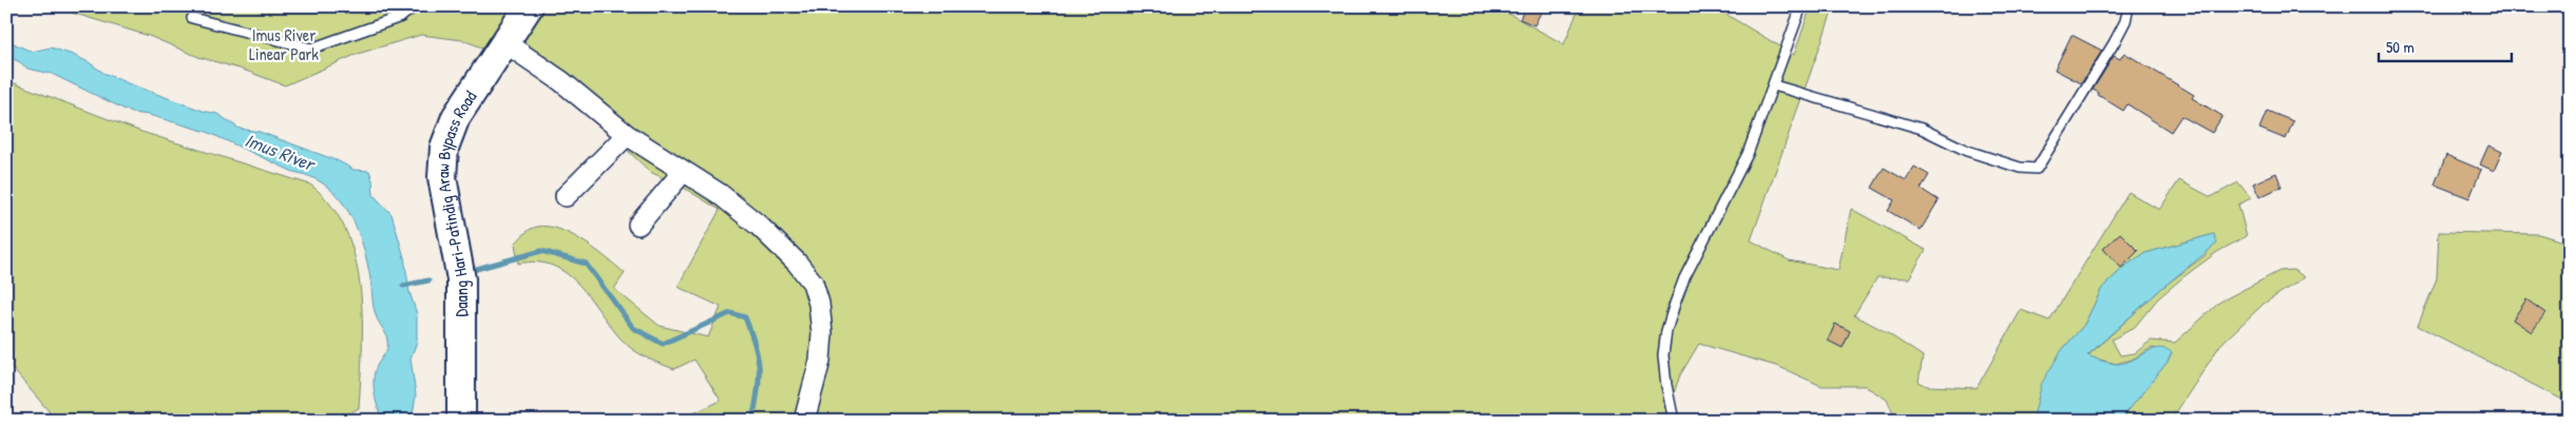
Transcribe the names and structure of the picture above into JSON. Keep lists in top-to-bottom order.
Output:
{
  "streets": {
    "main road": ["Daang Hari-Patindig Araw Bypass Road"]
  },
  "water": ["Imus River"],
  "parks": ["Imus River Linear Park"],
  "scale_bar": "50 m"
}
